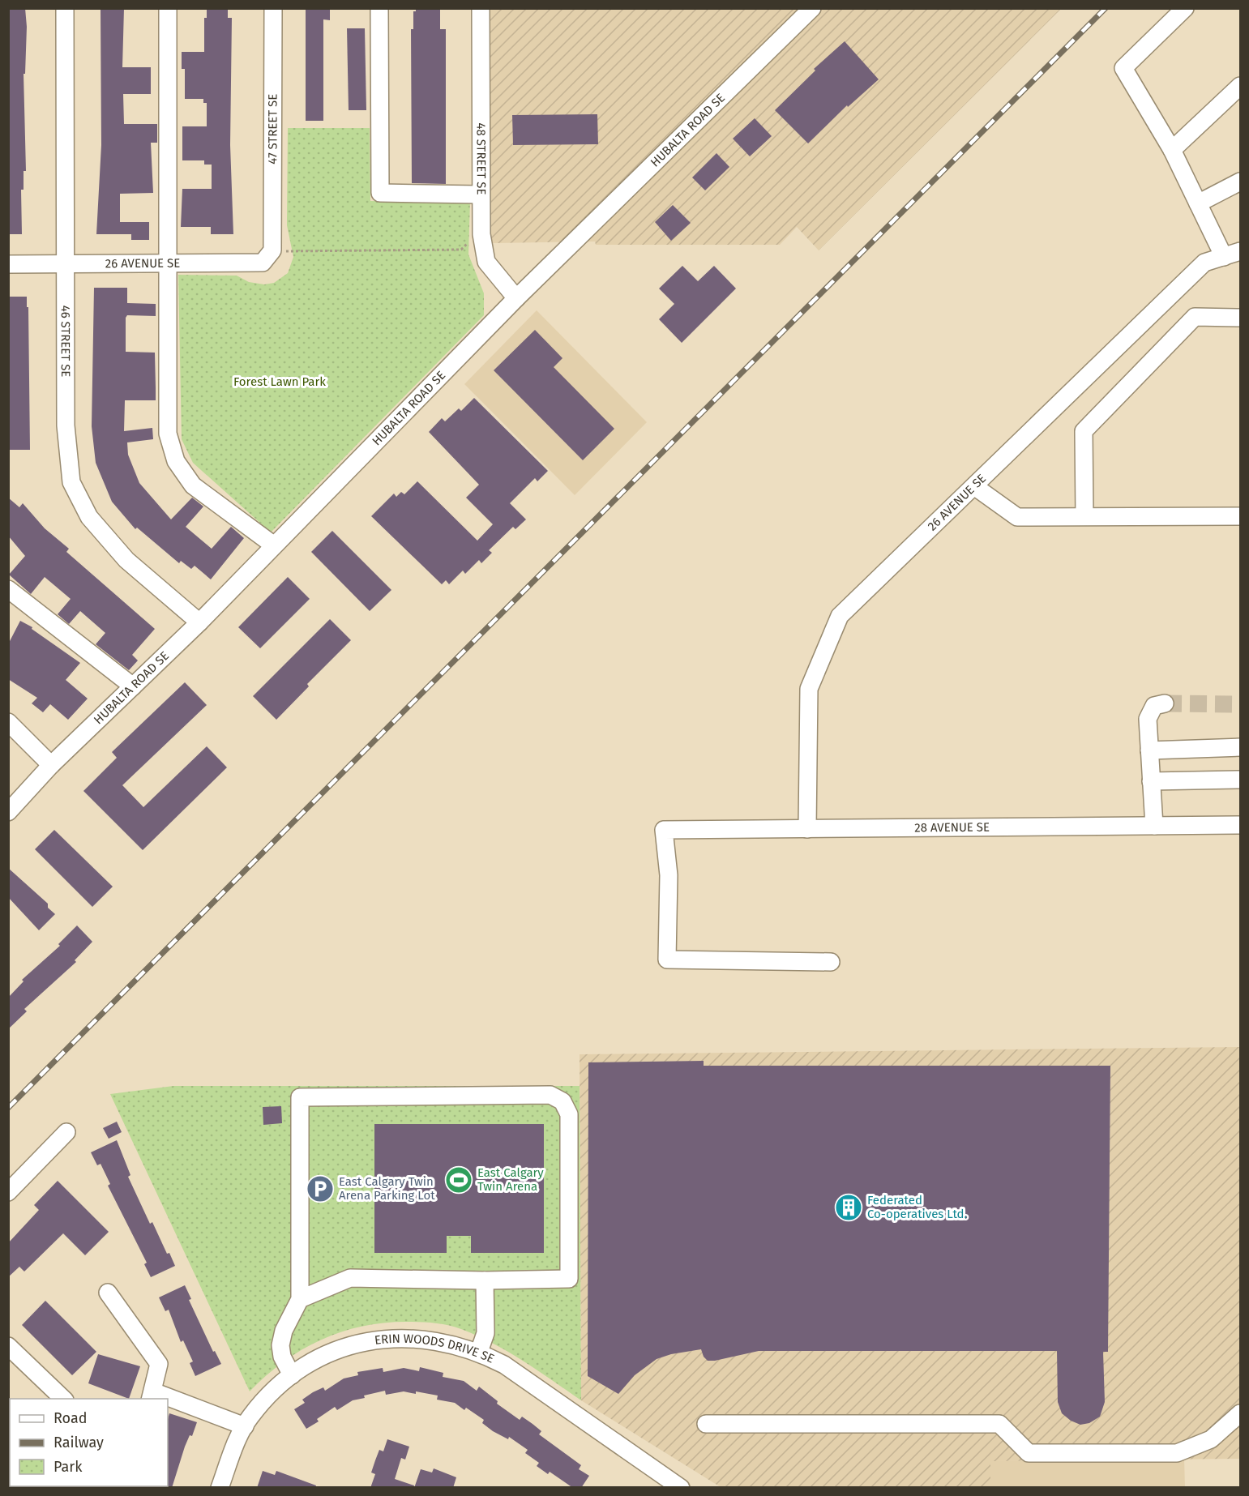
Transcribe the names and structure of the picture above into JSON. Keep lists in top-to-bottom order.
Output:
{
  "streets": {
    "street": [
      "47 STREET SE",
      "HUBALTA ROAD SE",
      "48 STREET SE",
      "26 AVENUE SE",
      "46 STREET SE",
      "28 AVENUE SE",
      "ERIN WOODS DRIVE SE"
    ]
  },
  "crossings": [
    ["47 STREET SE", "26 AVENUE SE"],
    ["HUBALTA ROAD SE", "48 STREET SE"],
    ["HUBALTA ROAD SE", "46 STREET SE"],
    ["26 AVENUE SE", "46 STREET SE"],
    ["26 AVENUE SE", "28 AVENUE SE"]
  ],
  "parks": ["Forest Lawn Park"],
  "places": {
    "sports": ["East Calgary Twin Arena"],
    "parking": ["East Calgary Twin Arena Parking Lot"],
    "building": ["Federated Co-operatives Ltd."]
  },
  "legend": ["Road", "Railway", "Park"]
}
